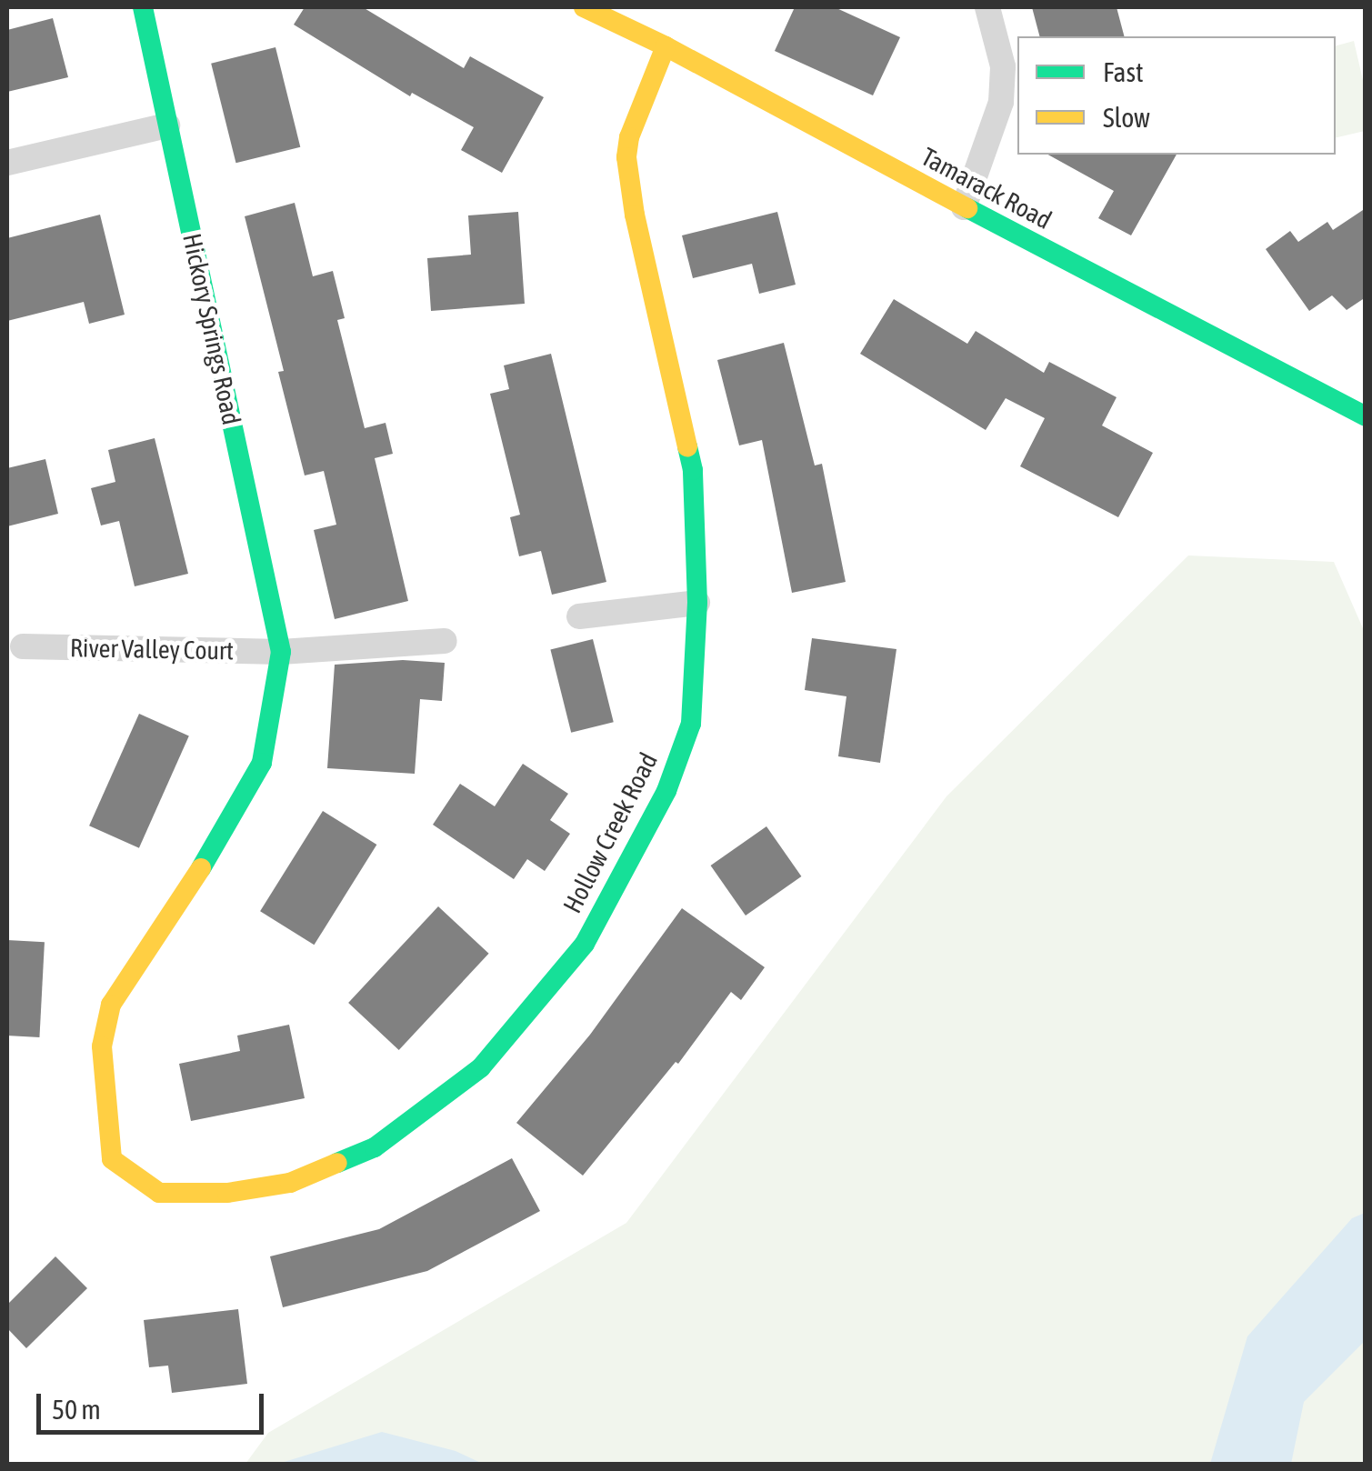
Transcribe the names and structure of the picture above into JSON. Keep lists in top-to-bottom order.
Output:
{
  "streets": {
    "street": [
      "Tamarack Road",
      "Hickory Springs Road",
      "River Valley Court",
      "Hollow Creek Road"
    ]
  },
  "crossings": [
    ["Tamarack Road", "Hollow Creek Road"],
    ["Hickory Springs Road", "River Valley Court"],
    ["Hickory Springs Road", "Hollow Creek Road"]
  ],
  "legend": ["Fast", "Slow"],
  "scale_bar": "50 m"
}
